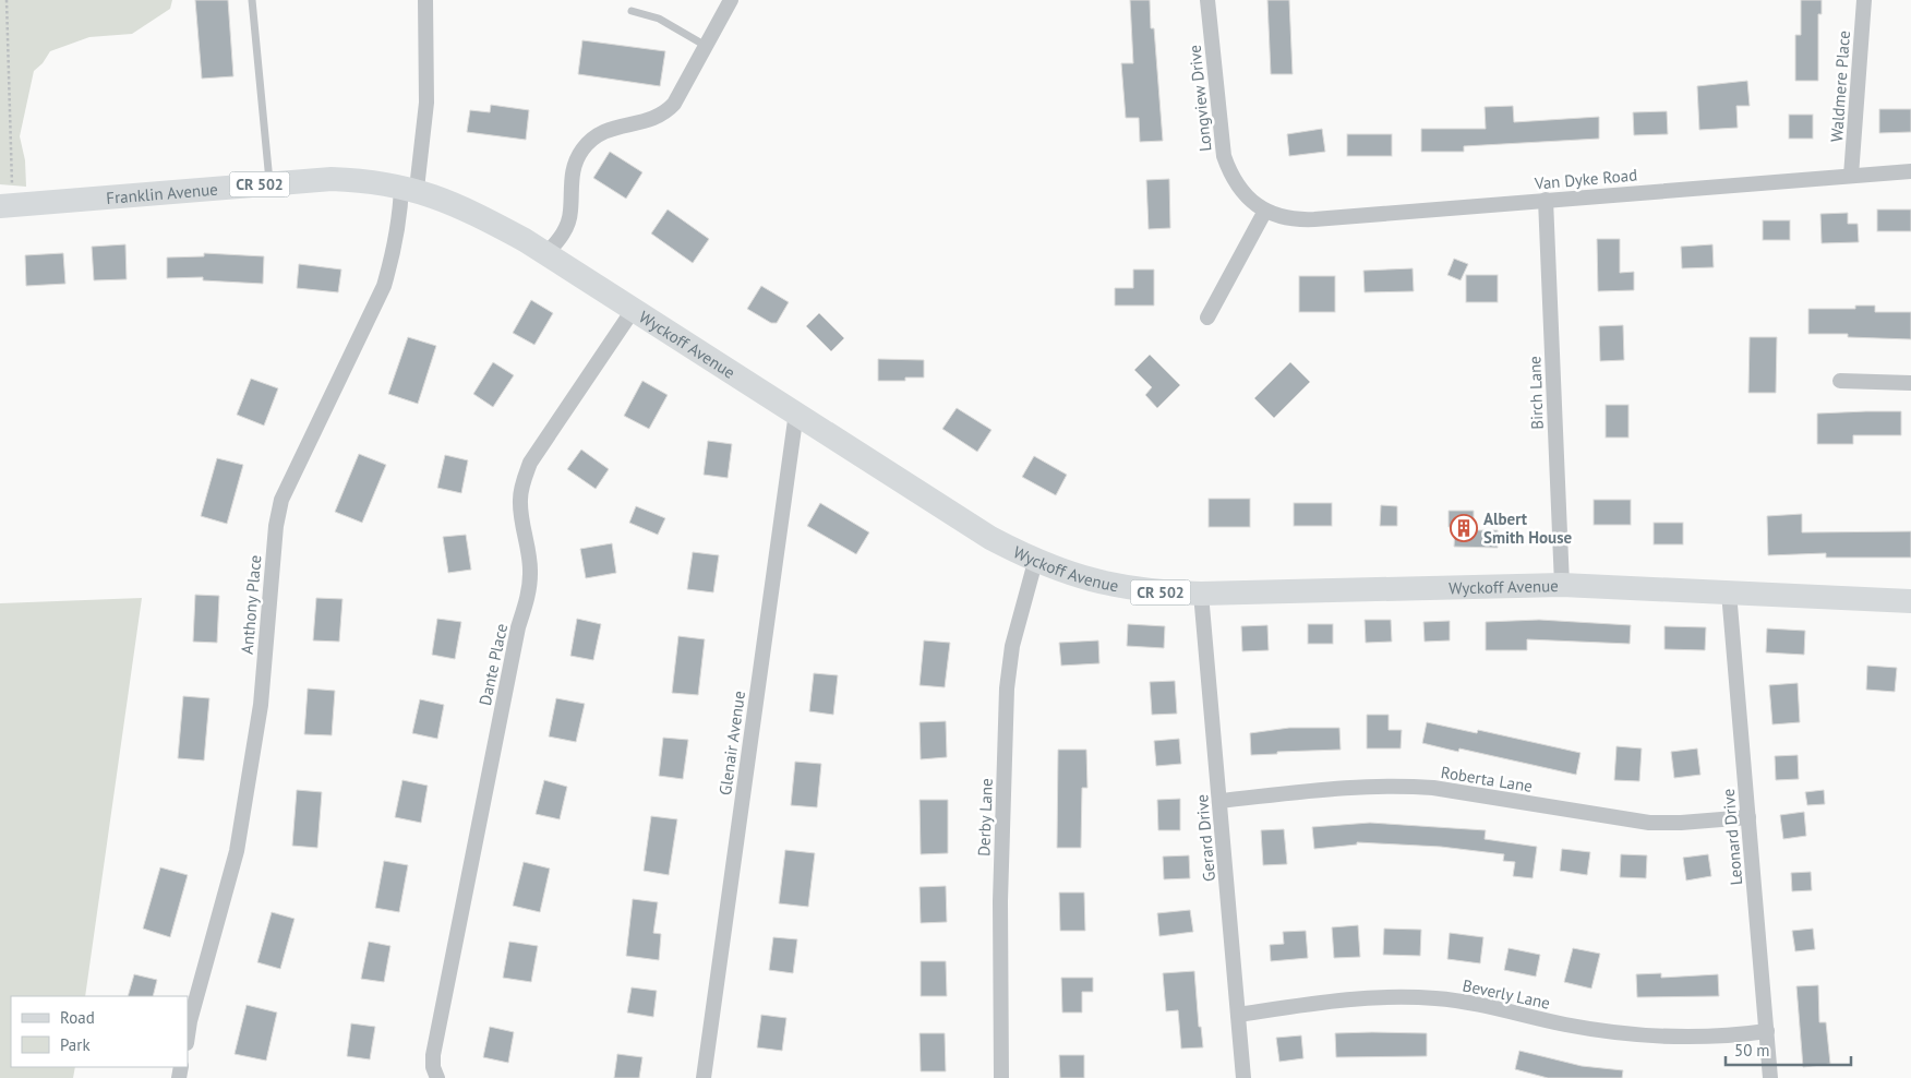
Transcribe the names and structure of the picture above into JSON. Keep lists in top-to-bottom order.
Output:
{
  "streets": {
    "main road": ["CR 502", "Franklin Avenue", "Wyckoff Avenue"],
    "street": [
      "Waldmere Place",
      "Longview Drive",
      "Van Dyke Road",
      "Birch Lane",
      "Anthony Place",
      "Dante Place",
      "Glenair Avenue",
      "Roberta Lane",
      "Derby Lane",
      "Leonard Drive",
      "Gerard Drive",
      "Beverly Lane"
    ]
  },
  "crossings": [
    ["Waldmere Place", "Van Dyke Road"],
    ["Longview Drive", "Van Dyke Road"],
    ["Van Dyke Road", "Birch Lane"],
    ["Franklin Avenue", "Wyckoff Avenue"],
    ["Franklin Avenue", "Anthony Place"],
    ["Wyckoff Avenue", "Birch Lane"],
    ["Wyckoff Avenue", "Dante Place"],
    ["Wyckoff Avenue", "Glenair Avenue"],
    ["Wyckoff Avenue", "Derby Lane"],
    ["Wyckoff Avenue", "Leonard Drive"],
    ["Wyckoff Avenue", "Gerard Drive"],
    ["Roberta Lane", "Leonard Drive"],
    ["Roberta Lane", "Gerard Drive"],
    ["Leonard Drive", "Beverly Lane"],
    ["Gerard Drive", "Beverly Lane"]
  ],
  "places": {
    "building": ["Albert Smith House"]
  },
  "legend": ["Road", "Park"],
  "scale_bar": "50 m"
}
